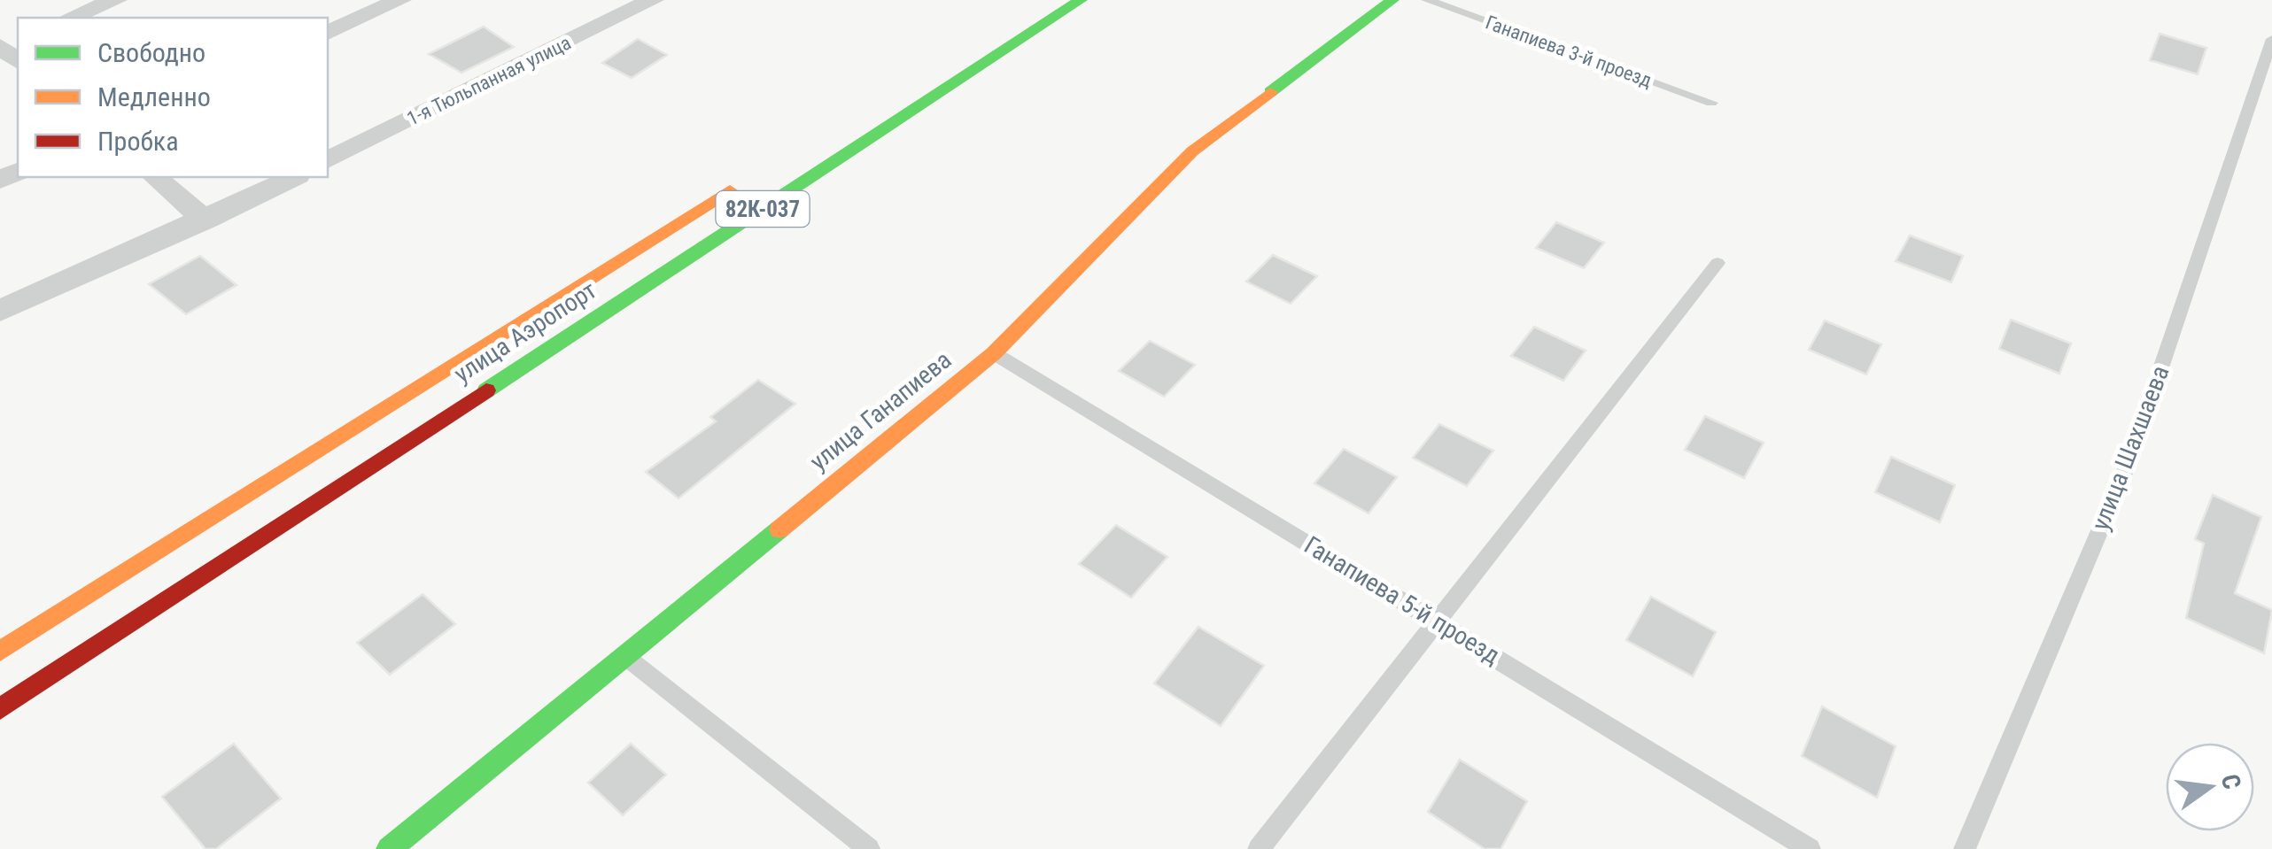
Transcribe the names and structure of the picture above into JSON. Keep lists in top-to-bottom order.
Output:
{
  "streets": {
    "main road": ["82К-037", "улица Аэропорт", "улица Ганапиева"],
    "street": ["1-я Тюльпанная улица"],
    "lane": ["Ганапиева 3-й проезд", "улица Шахшаева", "Ганапиева 5-й проезд"]
  },
  "crossings": [
    ["улица Ганапиева", "Ганапиева 5-й проезд"]
  ],
  "legend": ["Свободно", "Медленно", "Пробка"],
  "north": "right"
}
